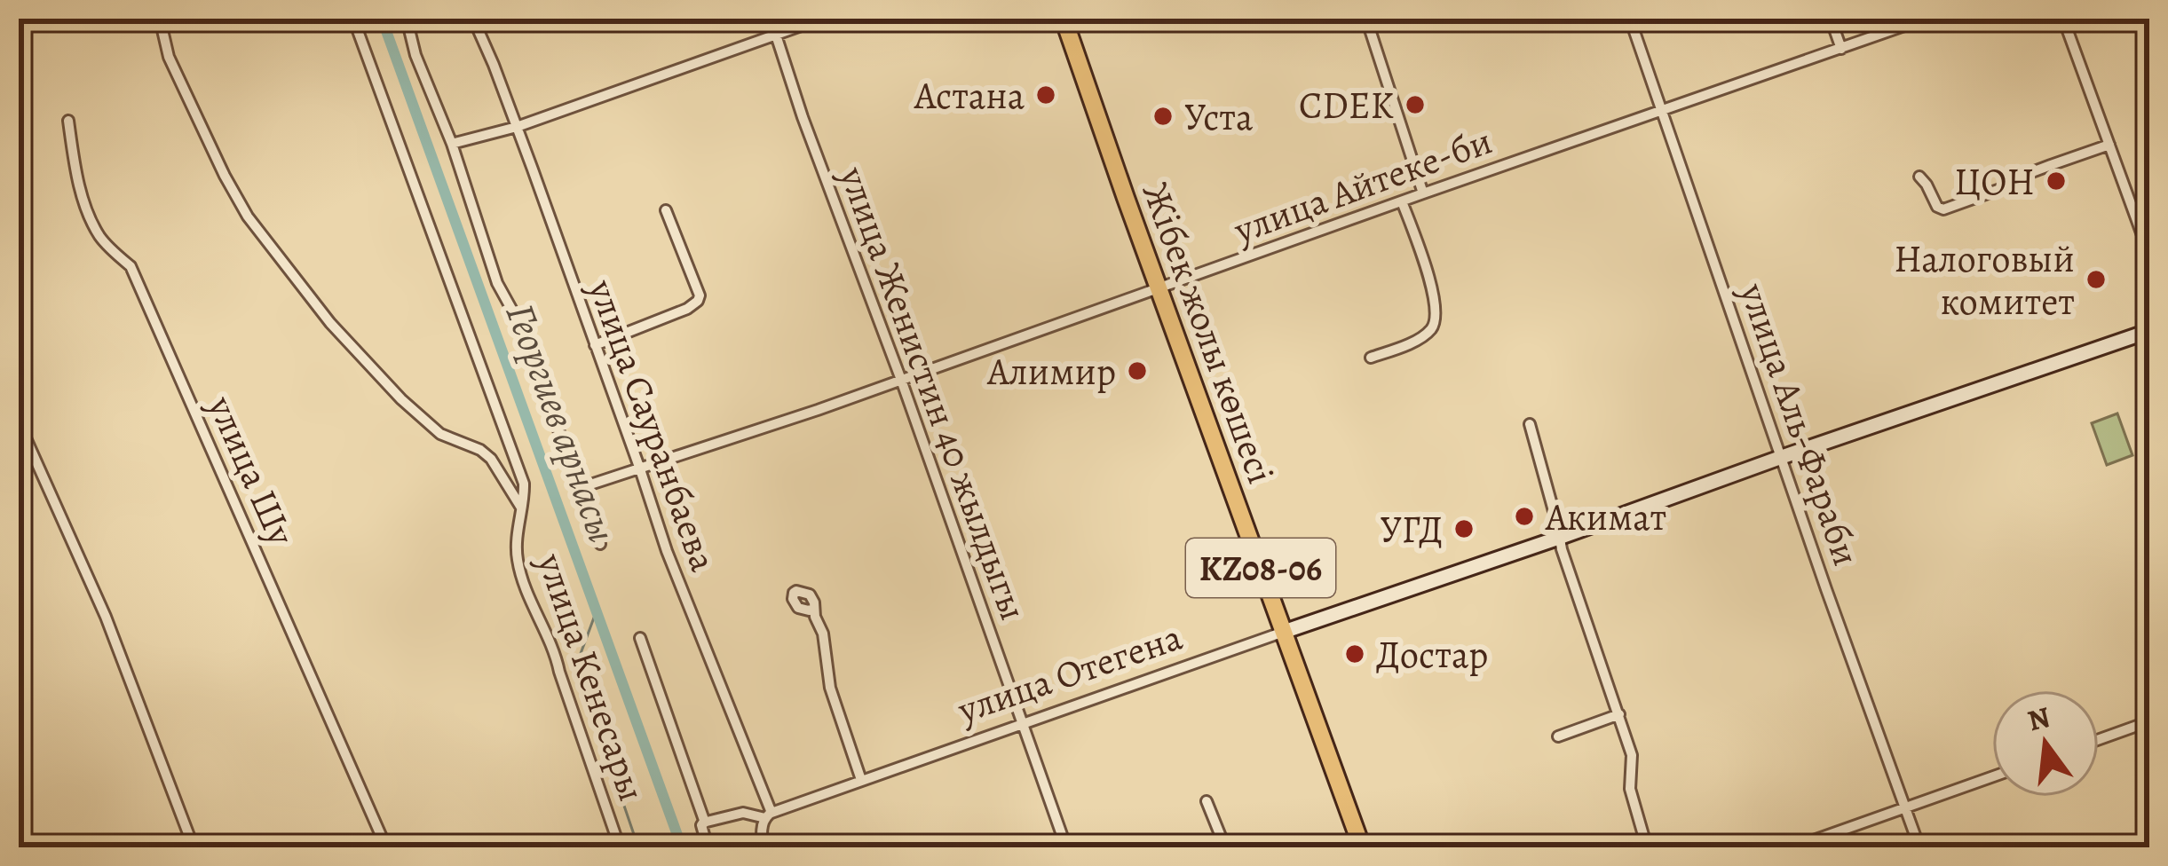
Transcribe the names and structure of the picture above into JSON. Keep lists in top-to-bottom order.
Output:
{
  "streets": {
    "highway": ["Жібек жолы көшесі", "KZ08-06"],
    "main road": ["улица Отегена"],
    "street": [
      "улица Айтеке-би",
      "улица Женистин 40 жылдыгы",
      "улица Аль-Фараби",
      "улица Сауранбаева",
      "улица Шу",
      "улица Кенесары"
    ]
  },
  "crossings": [
    ["улица Айтеке-би", "Жібек жолы көшесі"],
    ["улица Айтеке-би", "улица Женистин 40 жылдыгы"],
    ["улица Айтеке-би", "улица Аль-Фараби"],
    ["улица Айтеке-би", "улица Сауранбаева"],
    ["Жібек жолы көшесі", "улица Отегена"],
    ["улица Женистин 40 жылдыгы", "улица Отегена"],
    ["улица Аль-Фараби", "улица Отегена"],
    ["улица Сауранбаева", "улица Отегена"]
  ],
  "water": ["Георгиев арнасы"],
  "places": [
    "Астана",
    "CDEK",
    "Уста",
    "ЦОН",
    "Налоговый комитет",
    "Алимир",
    "Акимат",
    "УГД",
    "Достар"
  ],
  "north": "top"
}
